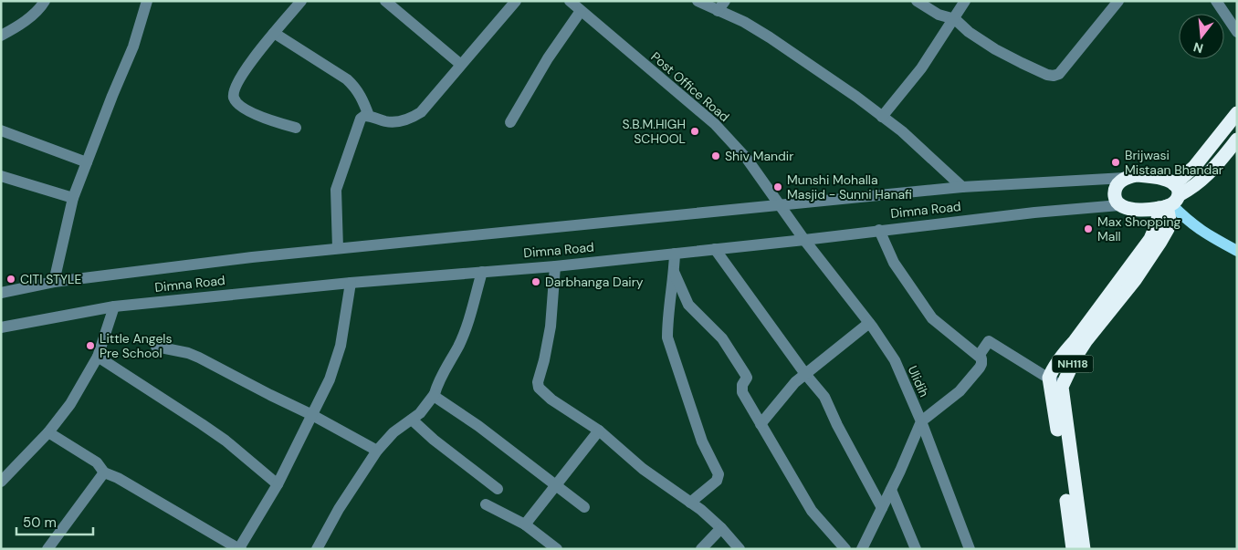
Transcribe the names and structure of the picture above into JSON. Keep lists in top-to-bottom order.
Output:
{
  "streets": {
    "highway": ["NH118"],
    "street": ["Post Office Road", "Dimna Road", "Ulidih"]
  },
  "crossings": [
    ["Post Office Road", "Dimna Road"],
    ["Post Office Road", "Ulidih"],
    ["Dimna Road", "Ulidih"]
  ],
  "places": [
    "S.B.M.HIGH SCHOOL",
    "Shiv Mandir",
    "Brijwasi Mistaan Bhandar",
    "Munshi Mohalla Masjid - Sunni Hanafi",
    "Max Shopping Mall",
    "CITI STYLE",
    "Darbhanga Dairy",
    "Little Angels Pre School"
  ],
  "scale_bar": "50 m",
  "north": "bottom"
}
